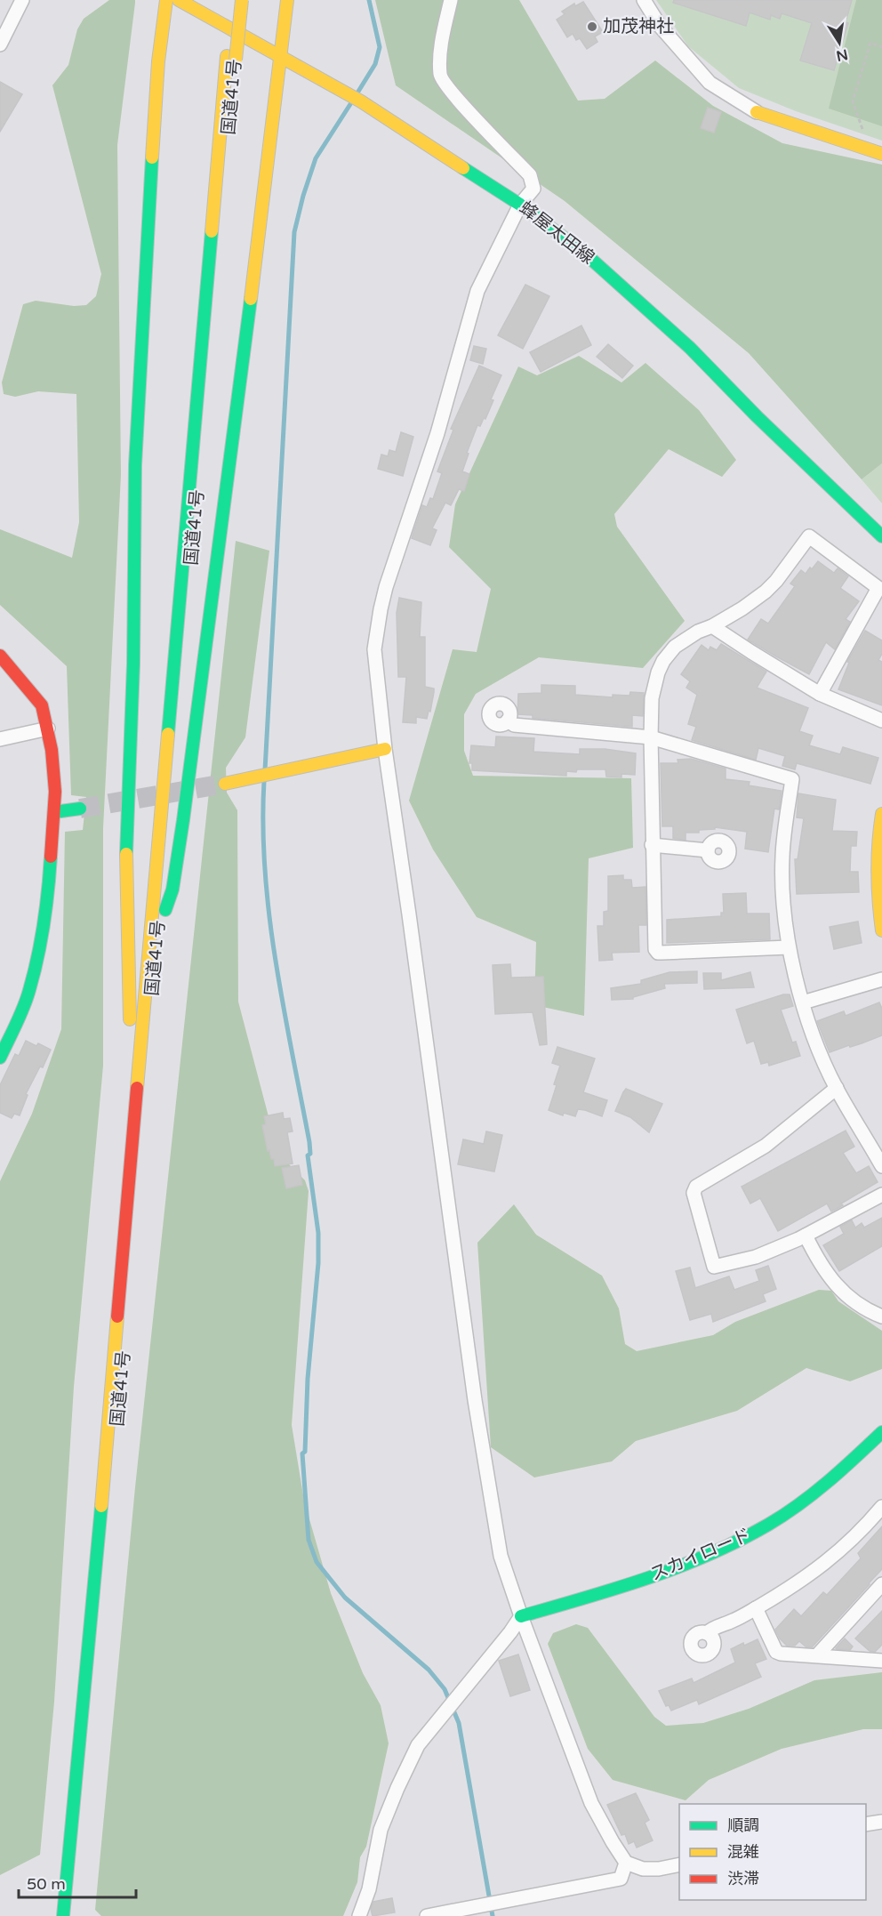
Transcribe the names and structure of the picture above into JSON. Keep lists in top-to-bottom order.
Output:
{
  "streets": {
    "main road": ["国道41号", "蜂屋太田線", "スカイロード"]
  },
  "places": ["加茂神社"],
  "legend": ["順調", "混雑", "渋滞"],
  "scale_bar": "50 m",
  "north": "bottom"
}
